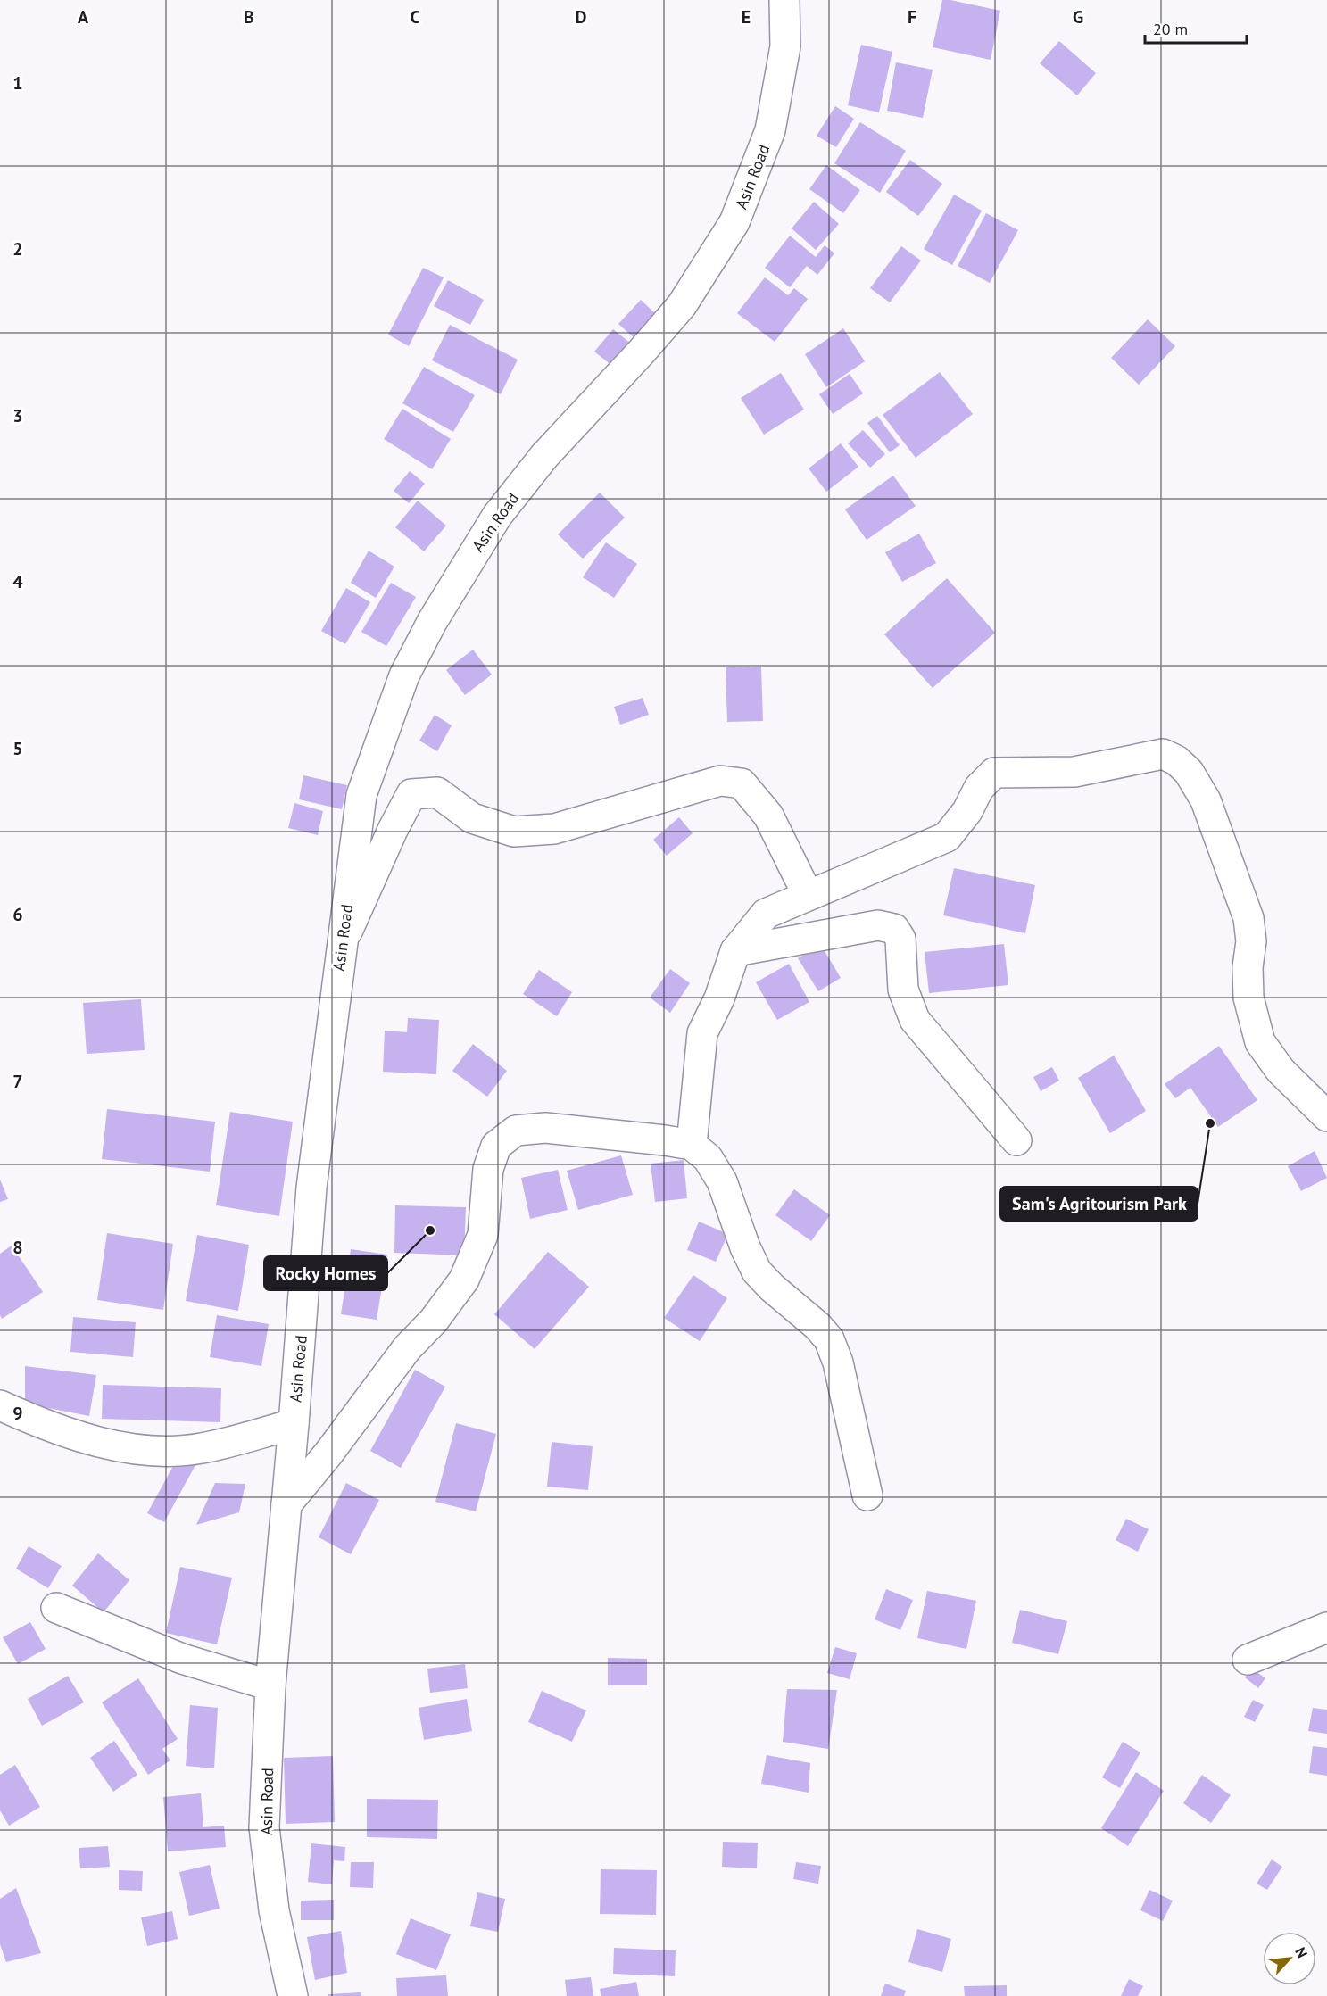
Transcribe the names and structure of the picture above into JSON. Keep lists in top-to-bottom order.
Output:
{
  "streets": {
    "street": ["Asin Road"]
  },
  "places": ["Sam's Agritourism Park", "Rocky Homes"],
  "scale_bar": "20 m",
  "north": "top right",
  "grid": {
    "columns": [
      "A",
      "B",
      "C",
      "D",
      "E",
      "F",
      "G"
    ],
    "rows": [
      "1",
      "2",
      "3",
      "4",
      "5",
      "6",
      "7",
      "8",
      "9"
    ]
  }
}
